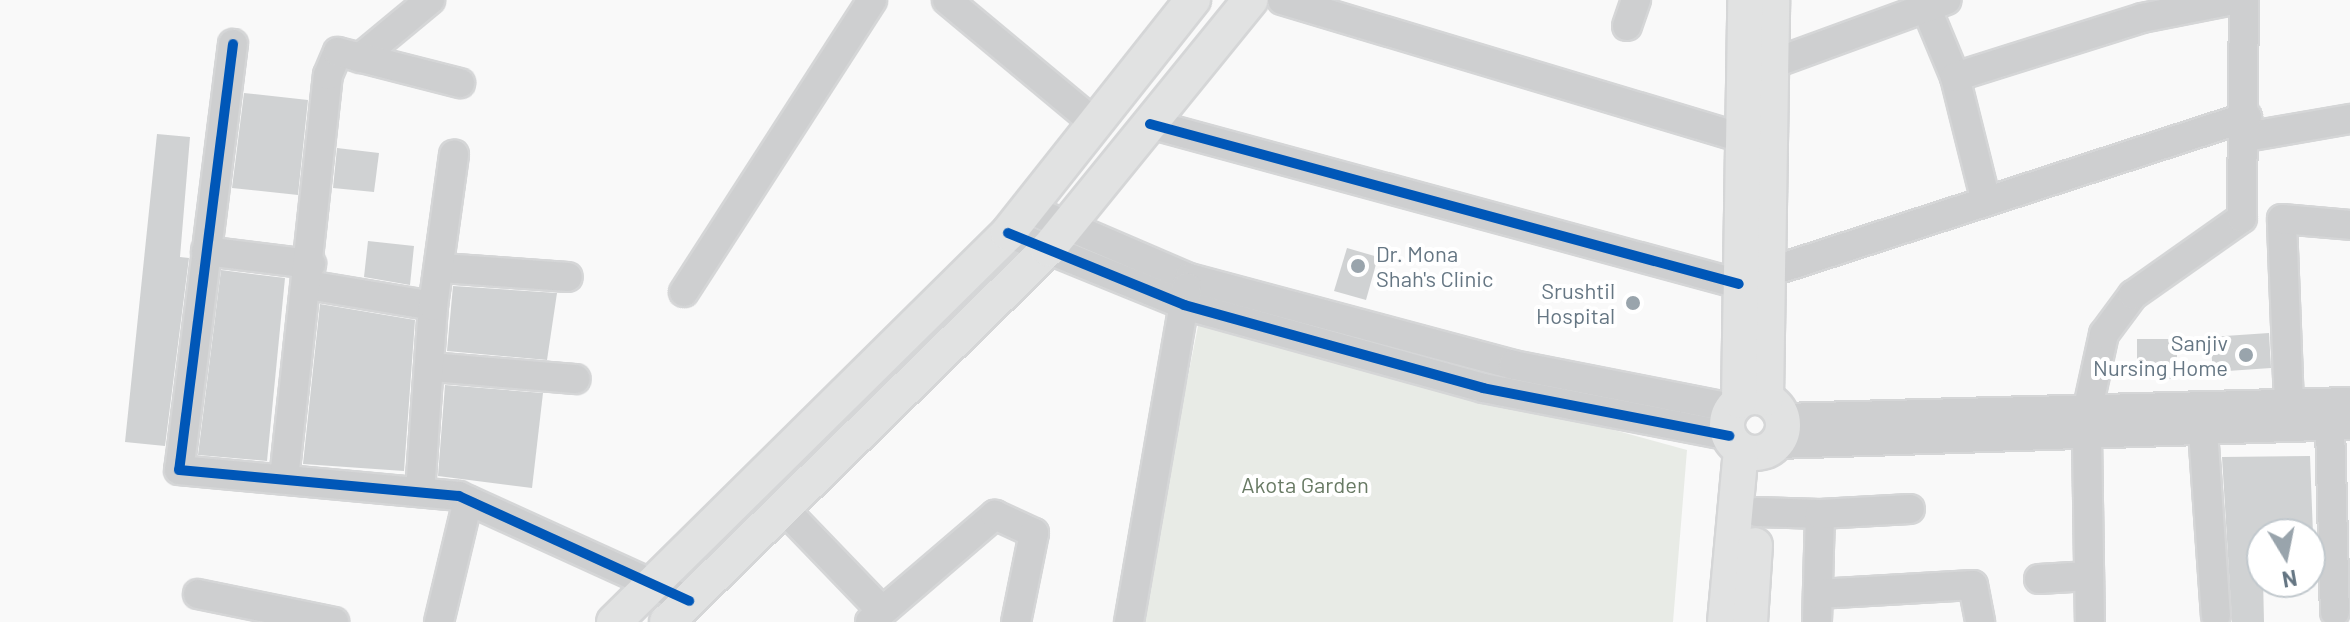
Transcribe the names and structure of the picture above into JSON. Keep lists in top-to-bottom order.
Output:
{
  "parks": ["Akota Garden"],
  "places": ["Dr. Mona Shah's Clinic", "Srushtil Hospital", "Sanjiv Nursing Home"],
  "north": "bottom"
}
